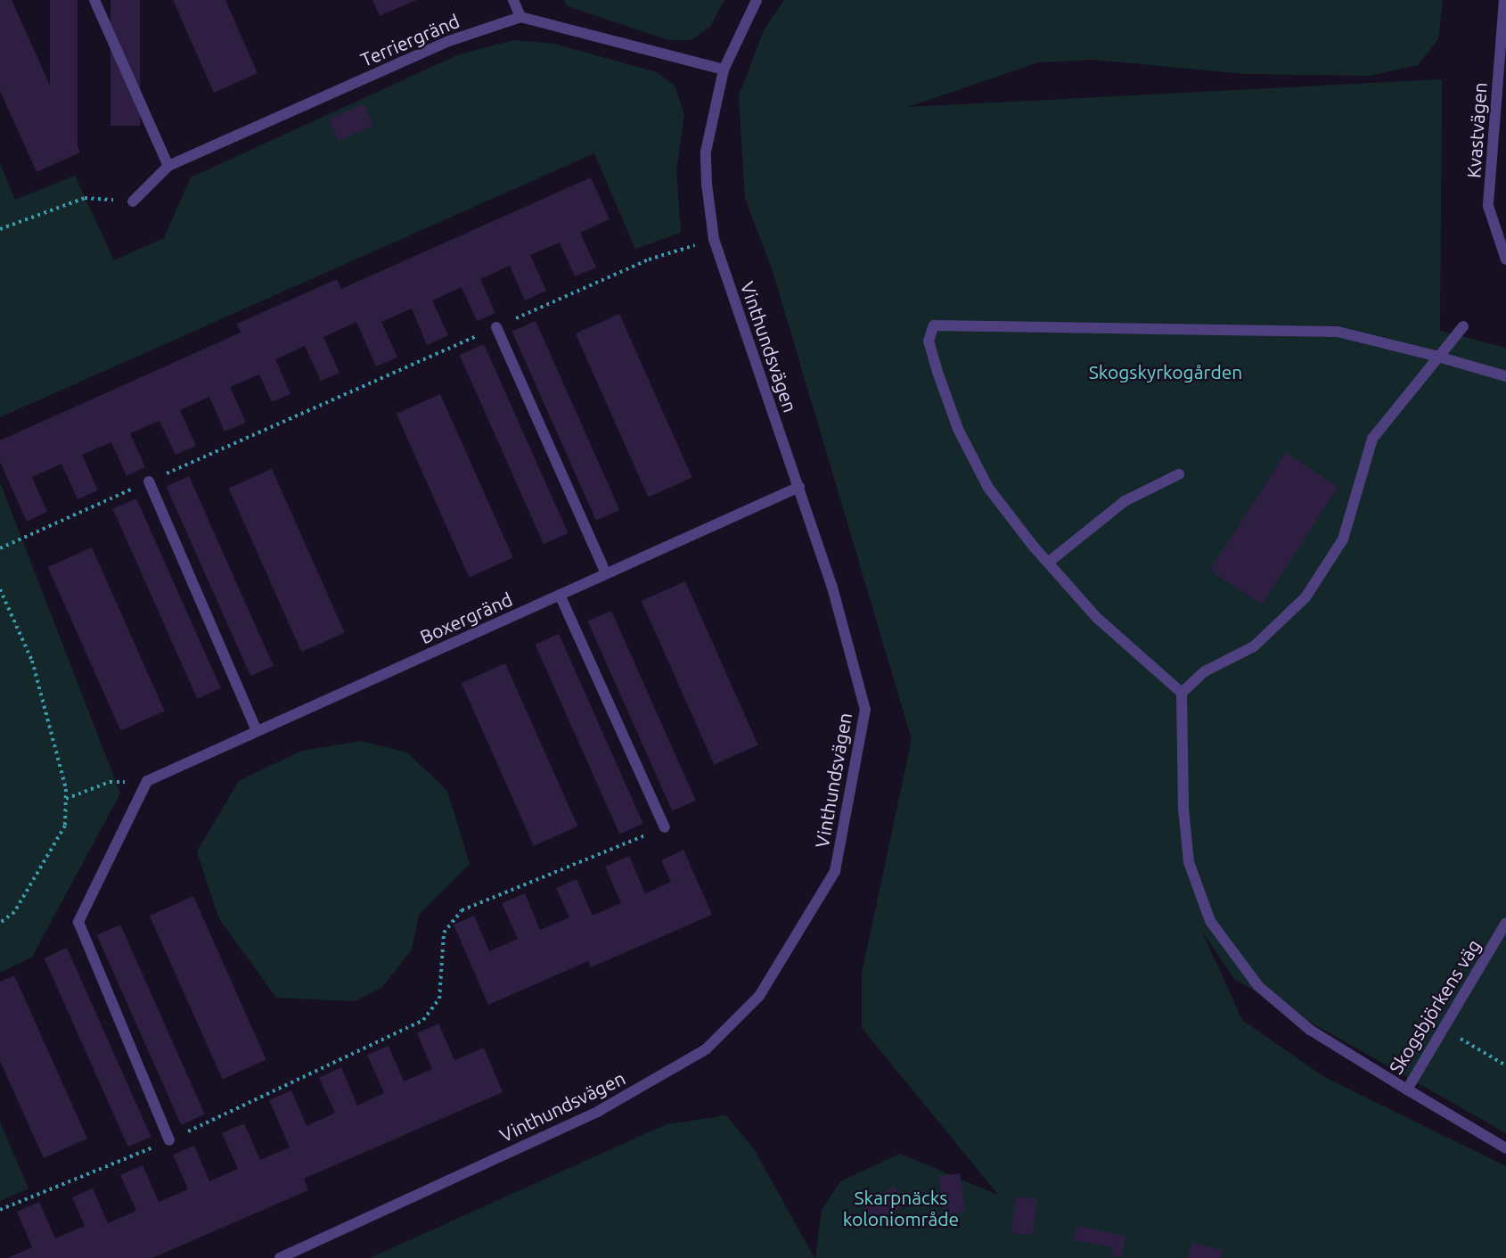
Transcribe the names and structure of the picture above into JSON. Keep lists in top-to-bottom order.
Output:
{
  "streets": {
    "street": [
      "Terriergränd",
      "Kvastvägen",
      "Vinthundsvägen",
      "Boxergränd",
      "Skogsbjörkens väg"
    ]
  },
  "crossings": [
    ["Vinthundsvägen", "Boxergränd"]
  ],
  "parks": ["Skogskyrkogården", "Skarpnäcks koloniområde"]
}
